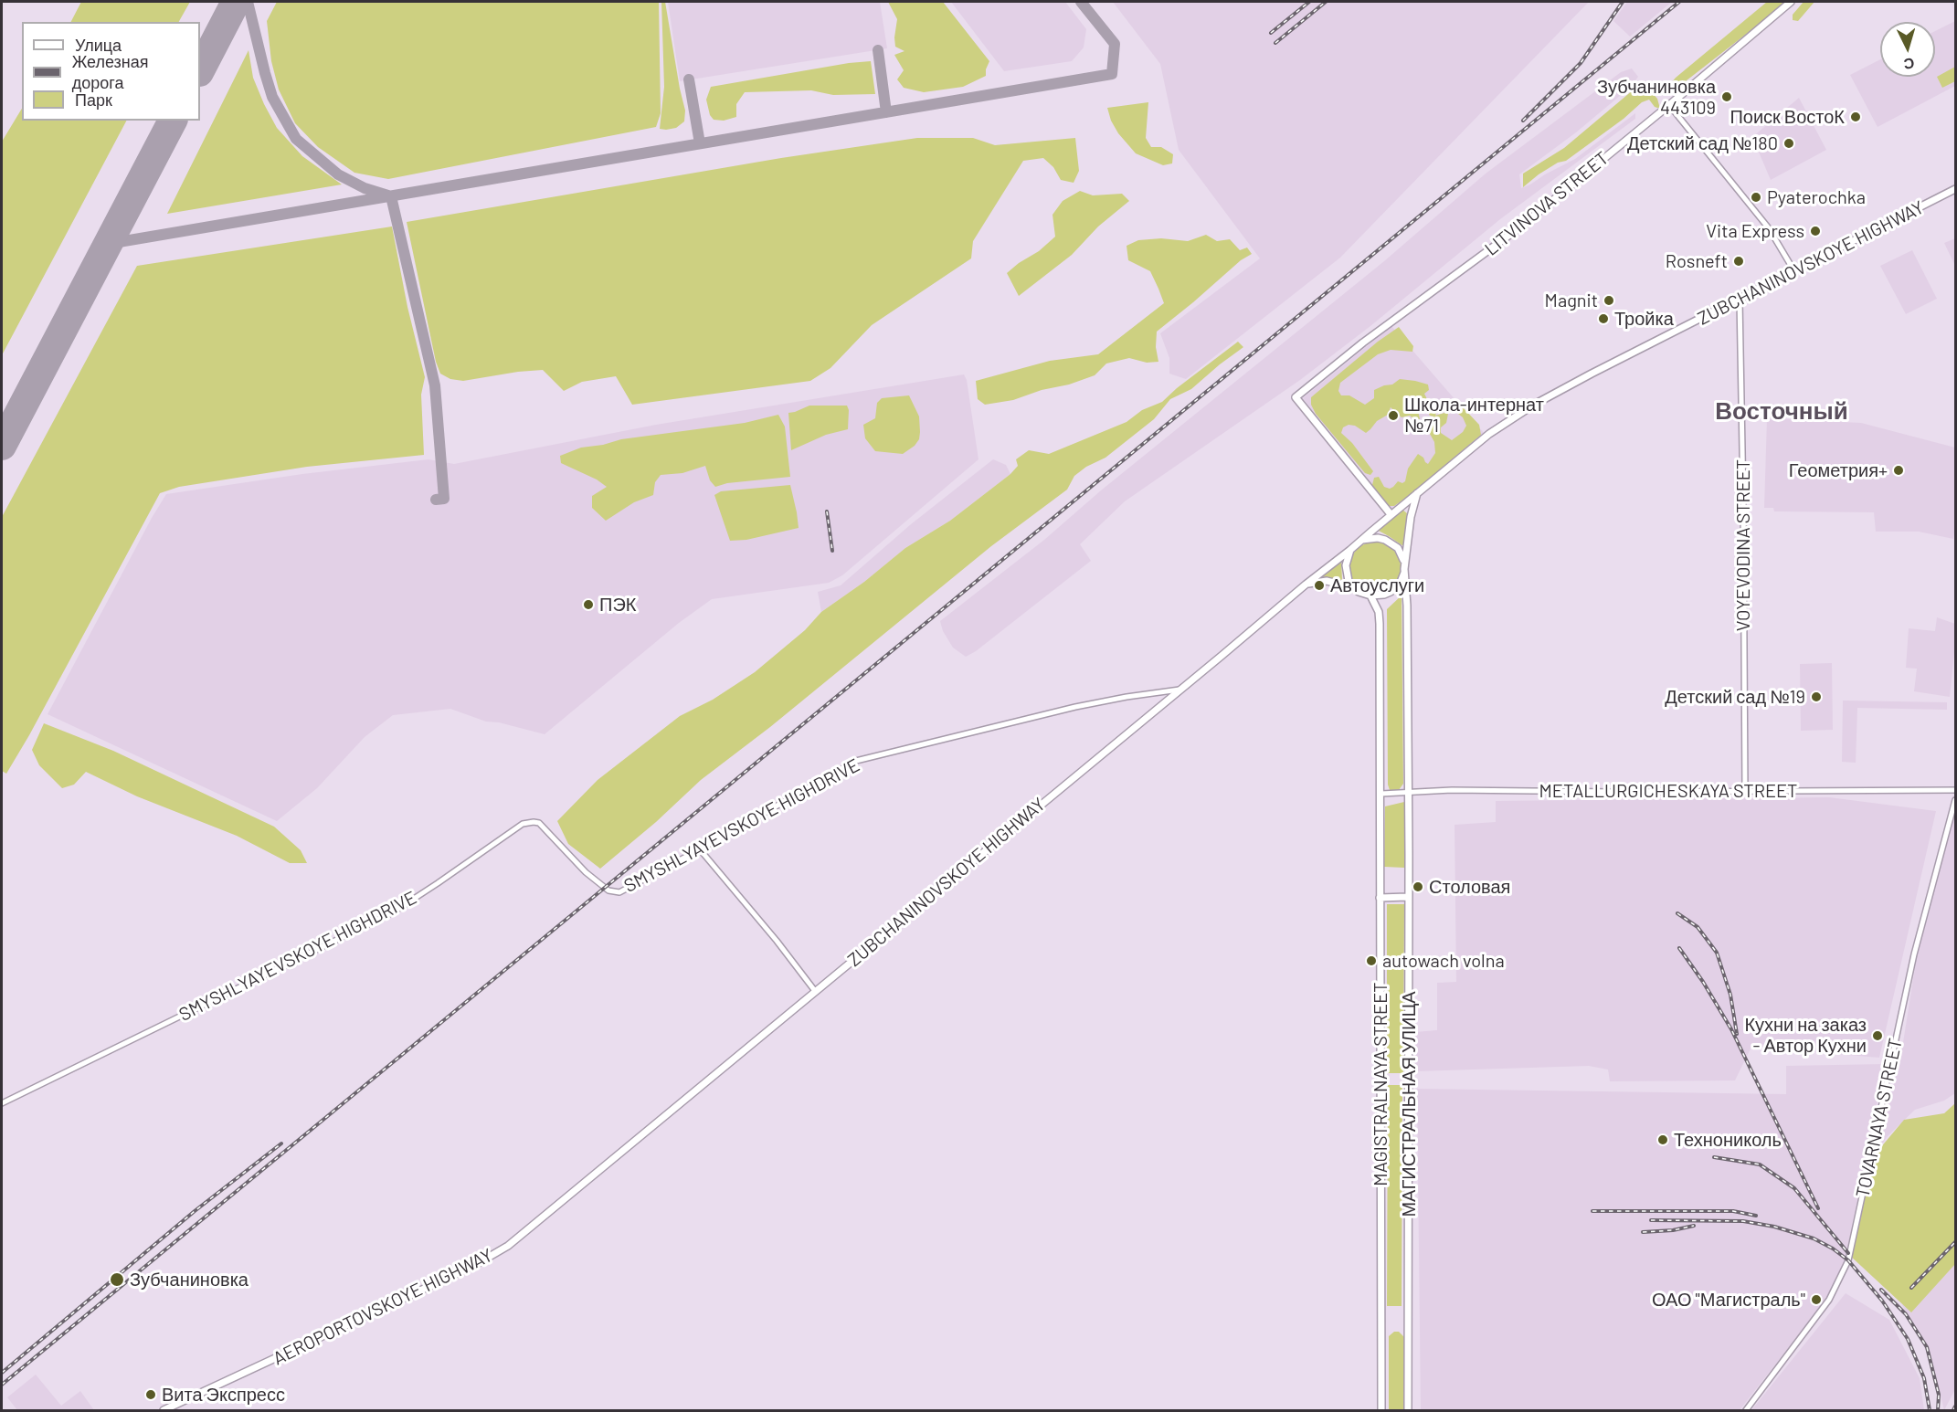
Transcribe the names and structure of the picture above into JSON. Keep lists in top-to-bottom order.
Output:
{
  "streets": {
    "main road": [
      "LITVINOVA STREET",
      "ZUBCHANINOVSKOYE HIGHWAY",
      "MAGISTRALNAYA STREET",
      "МАГИСТРАЛЬНАЯ УЛИЦА",
      "AEROPORTOVSKOYE HIGHWAY"
    ],
    "street": [
      "VOYEVODINA STREET",
      "METALLURGICHESKAYA STREET",
      "SMYSHLYAYEVSKOYE HIGHDRIVE",
      "TOVARNAYA STREET"
    ]
  },
  "crossings": [
    ["LITVINOVA STREET", "ZUBCHANINOVSKOYE HIGHWAY"],
    ["ZUBCHANINOVSKOYE HIGHWAY", "VOYEVODINA STREET"],
    ["ZUBCHANINOVSKOYE HIGHWAY", "SMYSHLYAYEVSKOYE HIGHDRIVE"],
    ["ZUBCHANINOVSKOYE HIGHWAY", "MAGISTRALNAYA STREET"],
    ["ZUBCHANINOVSKOYE HIGHWAY", "МАГИСТРАЛЬНАЯ УЛИЦА"],
    ["ZUBCHANINOVSKOYE HIGHWAY", "AEROPORTOVSKOYE HIGHWAY"],
    ["VOYEVODINA STREET", "METALLURGICHESKAYA STREET"],
    ["METALLURGICHESKAYA STREET", "MAGISTRALNAYA STREET"],
    ["METALLURGICHESKAYA STREET", "МАГИСТРАЛЬНАЯ УЛИЦА"],
    ["MAGISTRALNAYA STREET", "МАГИСТРАЛЬНАЯ УЛИЦА"]
  ],
  "districts": ["Восточный"],
  "places": [
    "Зубчаниновка 443109",
    "Поиск ВостоК",
    "Детский сад №180",
    "Pyaterochka",
    "Vita Express",
    "Rosneft",
    "Magnit",
    "Тройка",
    "Школа-интернат №71",
    "Геометрия+",
    "Автоуслуги",
    "ПЭК",
    "Детский сад №19",
    "Столовая",
    "autowach volna",
    "Кухни на заказ - Автор Кухни",
    "Технониколь",
    "Зубчаниновка",
    "ОАО \"Магистраль\"",
    "Вита Экспресс"
  ],
  "legend": ["Улица", "Железная дорога", "Парк"],
  "north": "bottom"
}
